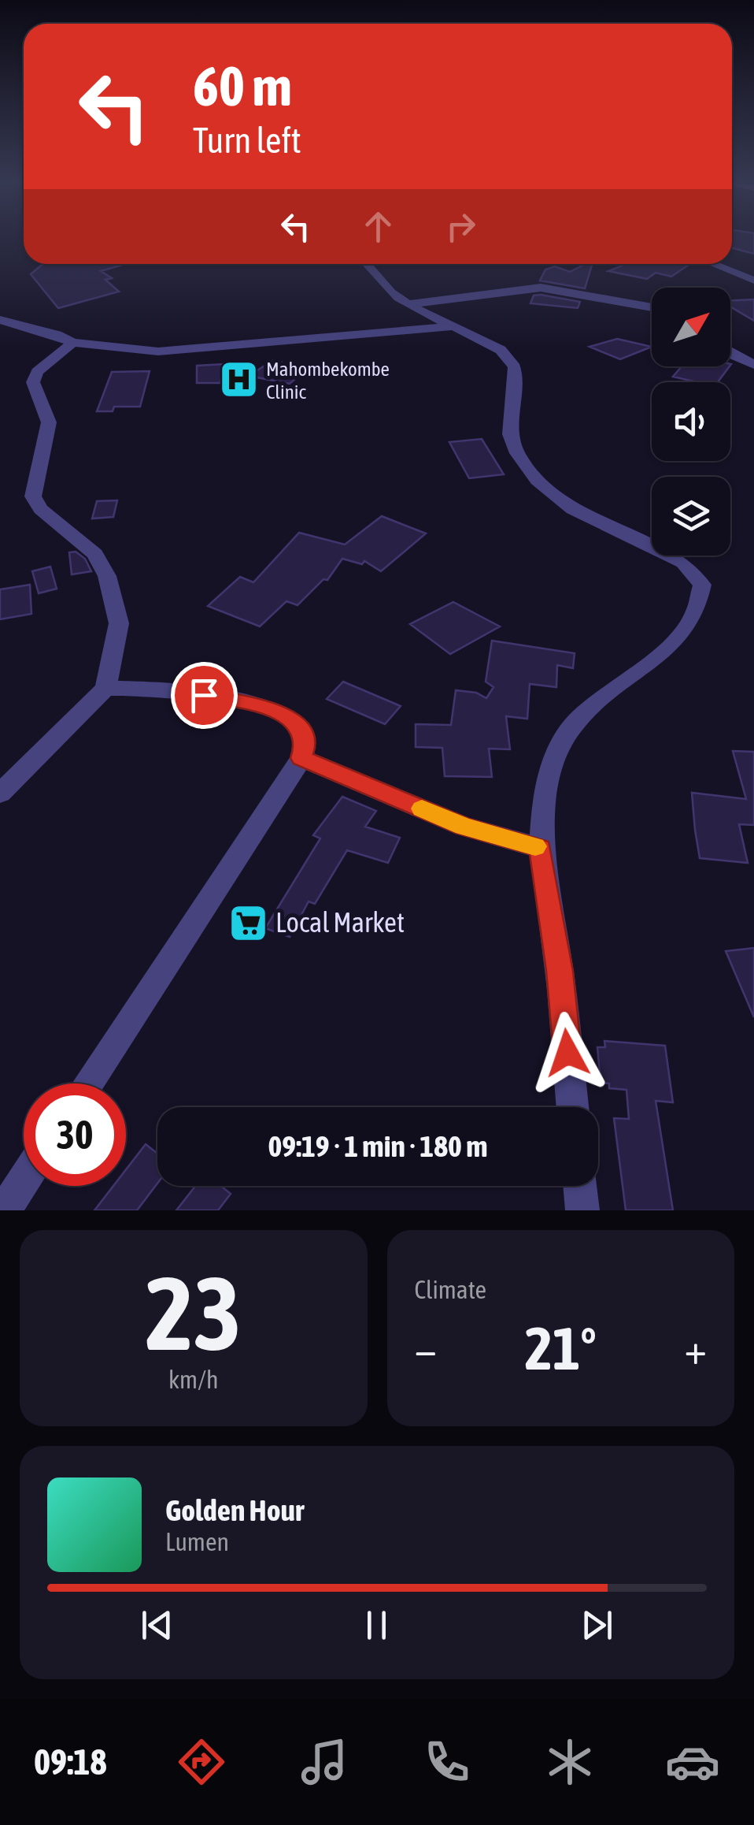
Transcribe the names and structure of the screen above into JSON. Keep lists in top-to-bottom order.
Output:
{
  "places": {
    "hospital": ["Mahombekombe Clinic"],
    "supermarket": ["Local Market"]
  },
  "north": "top right",
  "page": {
    "turn": ["60 m", "Turn left"],
    "limit": "30",
    "trip": "09:19 · 1 min · 180 m",
    "tile": [
      ["23", "km/h"],
      "Climate"
    ],
    "heat": ["−", "21°", "+"],
    "song": ["Golden Hour", "Lumen"],
    "tabs": "09:18"
  }
}
